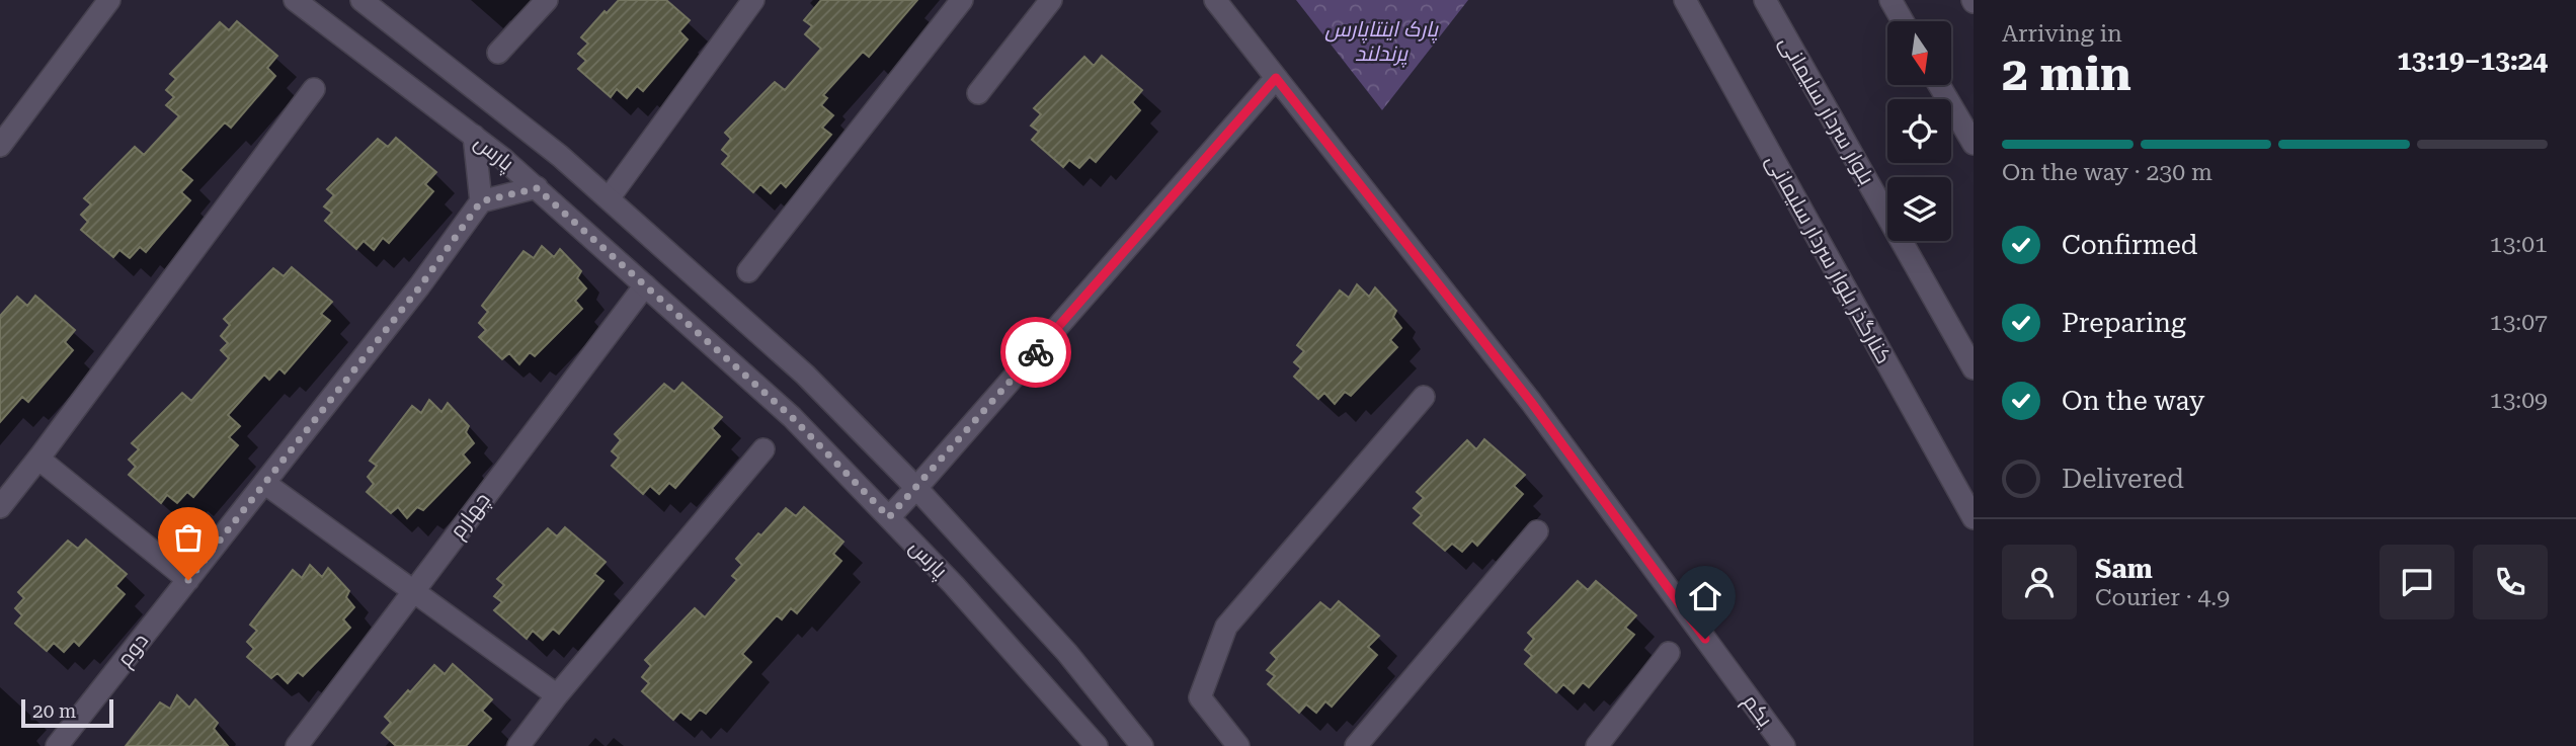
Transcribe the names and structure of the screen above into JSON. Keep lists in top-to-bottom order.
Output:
{
  "streets": {
    "street": [
      "بلوار سردار سلیمانی",
      "پارس",
      "کنارگذر بلوار سردار سلیمانی",
      "چهارم",
      "دوم",
      "یکم"
    ]
  },
  "crossings": [
    ["پارس", "چهارم"]
  ],
  "parks": ["پارک اینتاپارس پرندلند"],
  "scale_bar": "20 m",
  "north": "bottom",
  "page": {
    "heading": ["2 min", "Arriving in", "13:19–13:24"],
    "panel": ["Sam", "Courier · 4.9"],
    "bar": "On the way · 230 m",
    "list": [
      ["Confirmed", "13:01"],
      ["Preparing", "13:07"],
      ["On the way", "13:09"],
      "Delivered"
    ],
    "scale": "20 m"
  }
}
